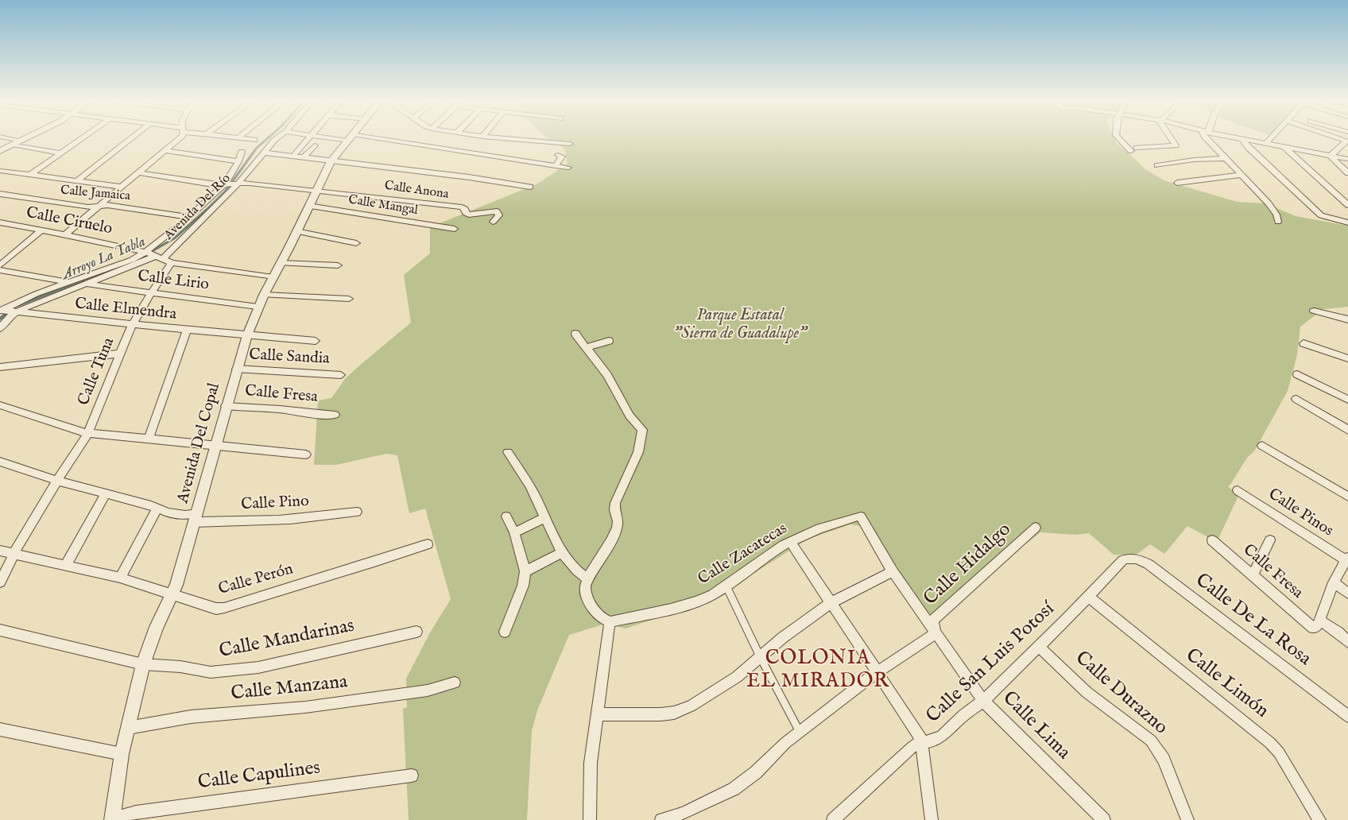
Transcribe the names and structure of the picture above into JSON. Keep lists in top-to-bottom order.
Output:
{
  "streets": {
    "street": [
      "Calle Anona",
      "Calle Jamaica",
      "Calle Mangal",
      "Avenida Del Río",
      "Calle Ciruelo",
      "Calle Lirio",
      "Calle Elmendra",
      "Calle Sandia",
      "Calle Tuna",
      "Calle Fresa",
      "Avenida Del Copal",
      "Calle Pino",
      "Calle Pinos",
      "Calle Zacatecas",
      "Calle Hidalgo",
      "Calle Perón",
      "Calle De La Rosa",
      "Calle Mandarinas",
      "Calle San Luis Potosí",
      "Calle Limón",
      "Calle Manzana",
      "Calle Durazno",
      "Calle Lima",
      "Calle Capulines"
    ]
  },
  "crossings": [
    ["Calle Anona", "Avenida Del Copal"],
    ["Calle Jamaica", "Avenida Del Río"],
    ["Calle Mangal", "Avenida Del Copal"],
    ["Avenida Del Río", "Calle Ciruelo"],
    ["Avenida Del Río", "Calle Lirio"],
    ["Avenida Del Río", "Calle Elmendra"],
    ["Calle Ciruelo", "Calle Tuna"],
    ["Calle Ciruelo", "Avenida Del Copal"],
    ["Calle Lirio", "Calle Tuna"],
    ["Calle Lirio", "Avenida Del Copal"],
    ["Calle Elmendra", "Calle Tuna"],
    ["Calle Elmendra", "Avenida Del Copal"],
    ["Calle Sandia", "Avenida Del Copal"],
    ["Calle Tuna", "Calle Perón"],
    ["Calle Fresa", "Avenida Del Copal"],
    ["Avenida Del Copal", "Calle Pino"],
    ["Avenida Del Copal", "Calle Perón"],
    ["Avenida Del Copal", "Calle Mandarinas"],
    ["Avenida Del Copal", "Calle Manzana"],
    ["Avenida Del Copal", "Calle Capulines"],
    ["Calle Zacatecas", "Calle Lima"],
    ["Calle Hidalgo", "Calle Lima"],
    ["Calle De La Rosa", "Calle San Luis Potosí"],
    ["Calle San Luis Potosí", "Calle Limón"],
    ["Calle San Luis Potosí", "Calle Durazno"],
    ["Calle San Luis Potosí", "Calle Lima"]
  ],
  "districts": ["COLONIA EL MIRADOR"],
  "water": ["Arroyo La Tabla"],
  "parks": ["Parque Estatal \"Sierra de Guadalupe\""]
}
